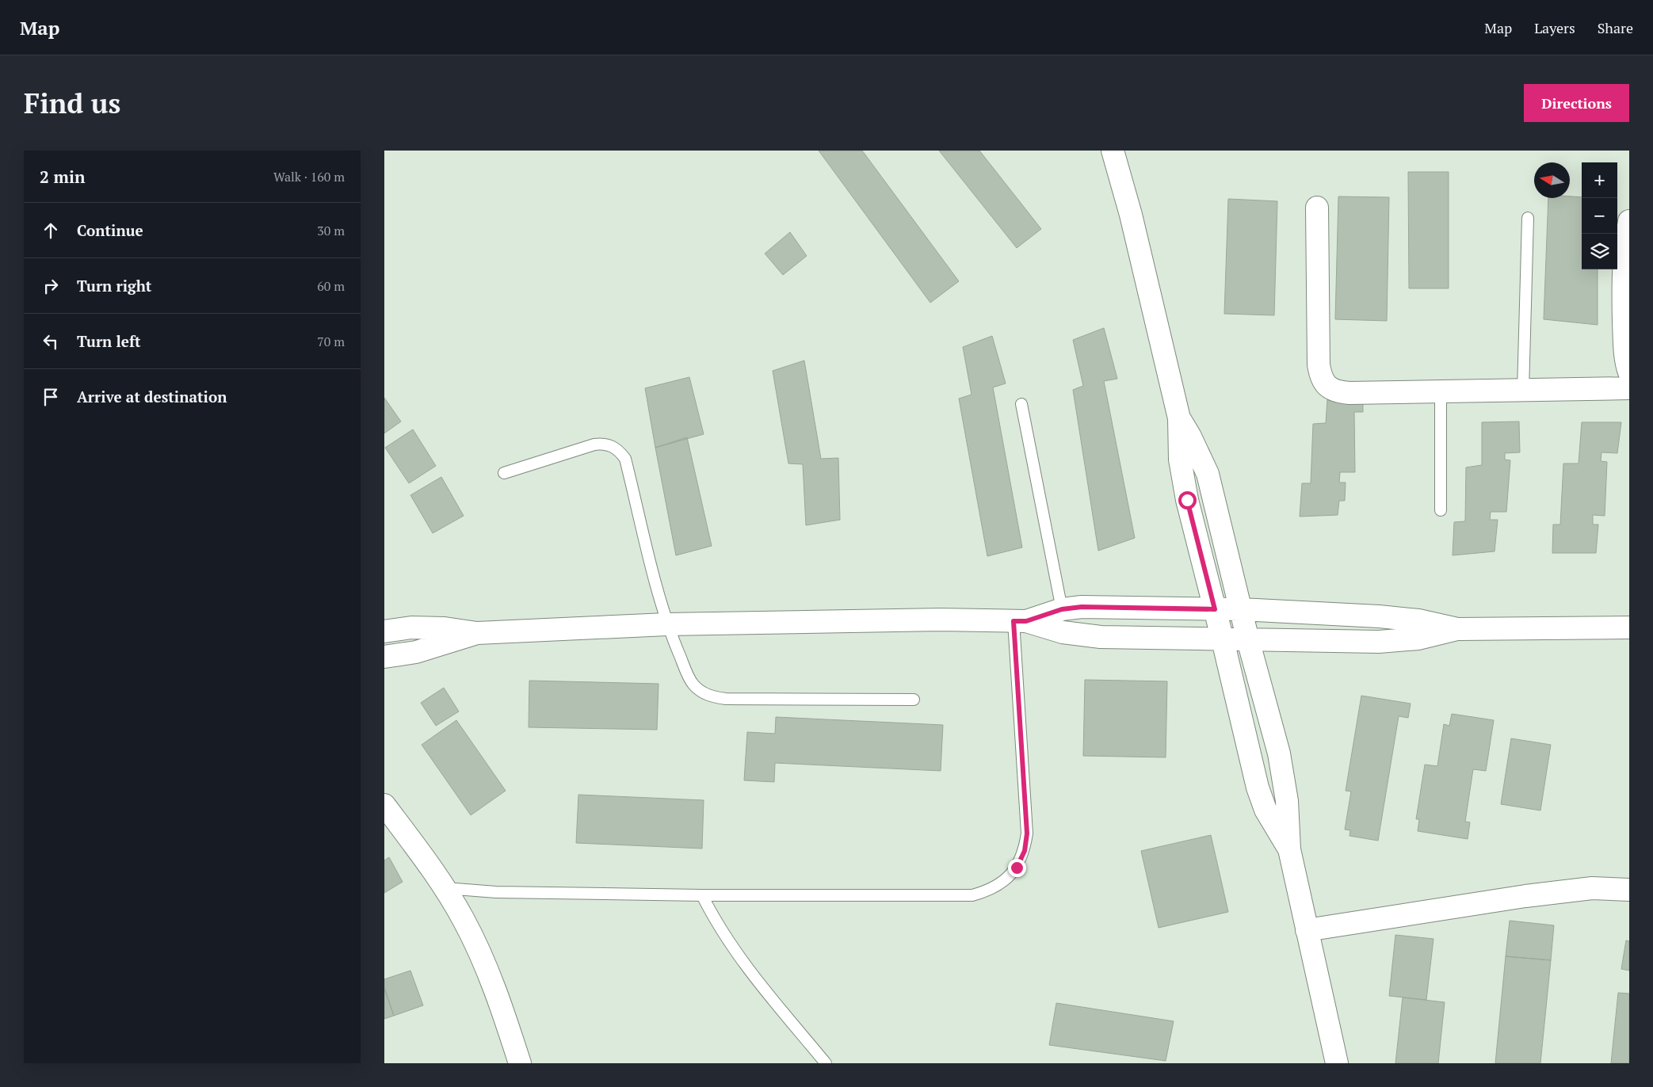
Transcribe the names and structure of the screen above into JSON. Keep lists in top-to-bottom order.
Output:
{
  "north": "left",
  "page": {
    "header": "Map",
    "nav": ["Map", "Layers", "Share"],
    "buttons": "Directions",
    "title": "Find us",
    "heading": ["2 min", "Walk · 160 m"],
    "map_buttons": ["+", "−"],
    "list": [
      ["Continue", "30 m"],
      ["Turn right", "60 m"],
      ["Turn left", "70 m"],
      "Arrive at destination"
    ]
  }
}
